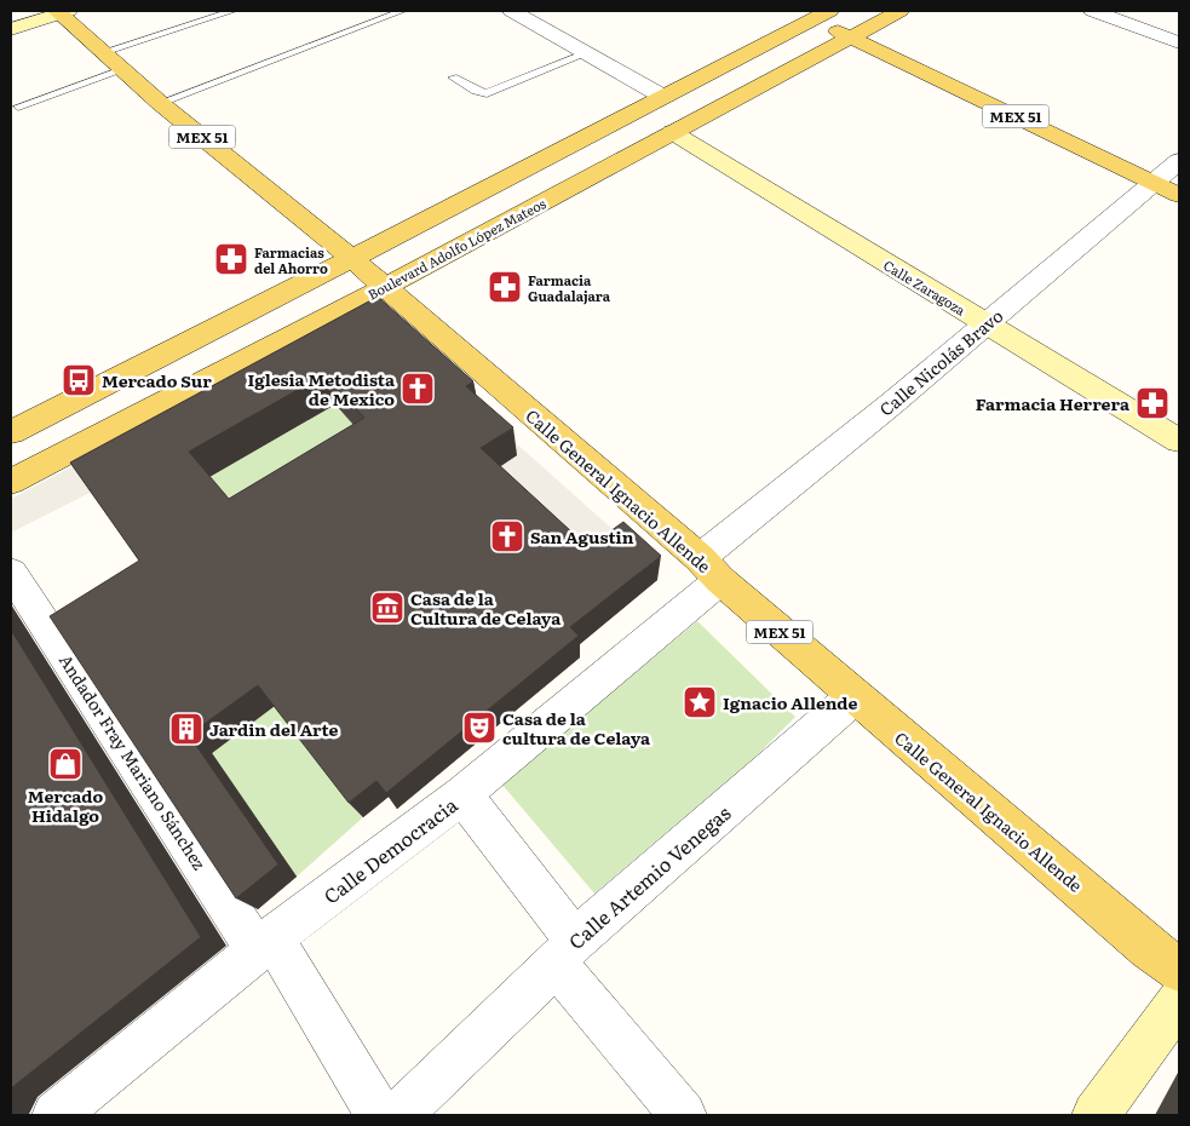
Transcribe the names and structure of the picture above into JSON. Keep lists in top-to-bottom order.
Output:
{
  "streets": {
    "main road": ["MEX 51", "Boulevard Adolfo López Mateos", "Calle General Ignacio Allende"],
    "street": [
      "Calle Zaragoza",
      "Calle Nicolás Bravo",
      "Andador Fray Mariano Sánchez",
      "Calle Democracia",
      "Calle Artemio Venegas"
    ]
  },
  "crossings": [
    ["MEX 51", "Boulevard Adolfo López Mateos"],
    ["MEX 51", "Calle Nicolás Bravo"],
    ["Boulevard Adolfo López Mateos", "Calle Zaragoza"],
    ["Boulevard Adolfo López Mateos", "Calle General Ignacio Allende"],
    ["Calle Zaragoza", "Calle Nicolás Bravo"],
    ["Calle Nicolás Bravo", "Calle General Ignacio Allende"],
    ["Calle Nicolás Bravo", "Calle Democracia"],
    ["Calle General Ignacio Allende", "Calle Democracia"],
    ["Calle General Ignacio Allende", "Calle Artemio Venegas"],
    ["Andador Fray Mariano Sánchez", "Calle Democracia"]
  ],
  "places": {
    "pharmacy": ["Farmacias del Ahorro", "Farmacia Guadalajara", "Farmacia Herrera"],
    "bus stop": ["Mercado Sur"],
    "church": ["Iglesia Metodista de Mexico", "San Agustin"],
    "museum": ["Casa de la Cultura de Celaya"],
    "place": ["Ignacio Allende"],
    "theatre": ["Casa de la cultura de Celaya"],
    "building": ["Jardin del Arte"],
    "shop": ["Mercado Hidalgo"]
  }
}
